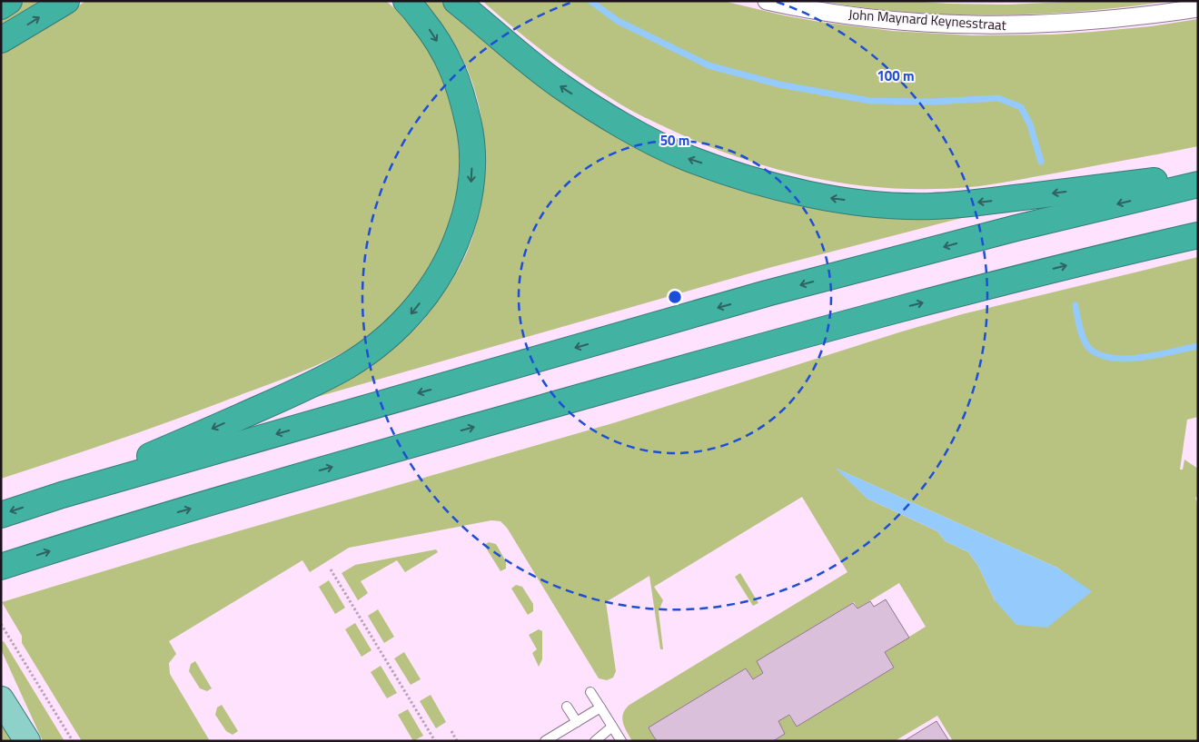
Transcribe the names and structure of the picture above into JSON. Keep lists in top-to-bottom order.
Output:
{
  "streets": {
    "street": ["John Maynard Keynesstraat"]
  },
  "rings": ["100 m", "50 m"]
}
